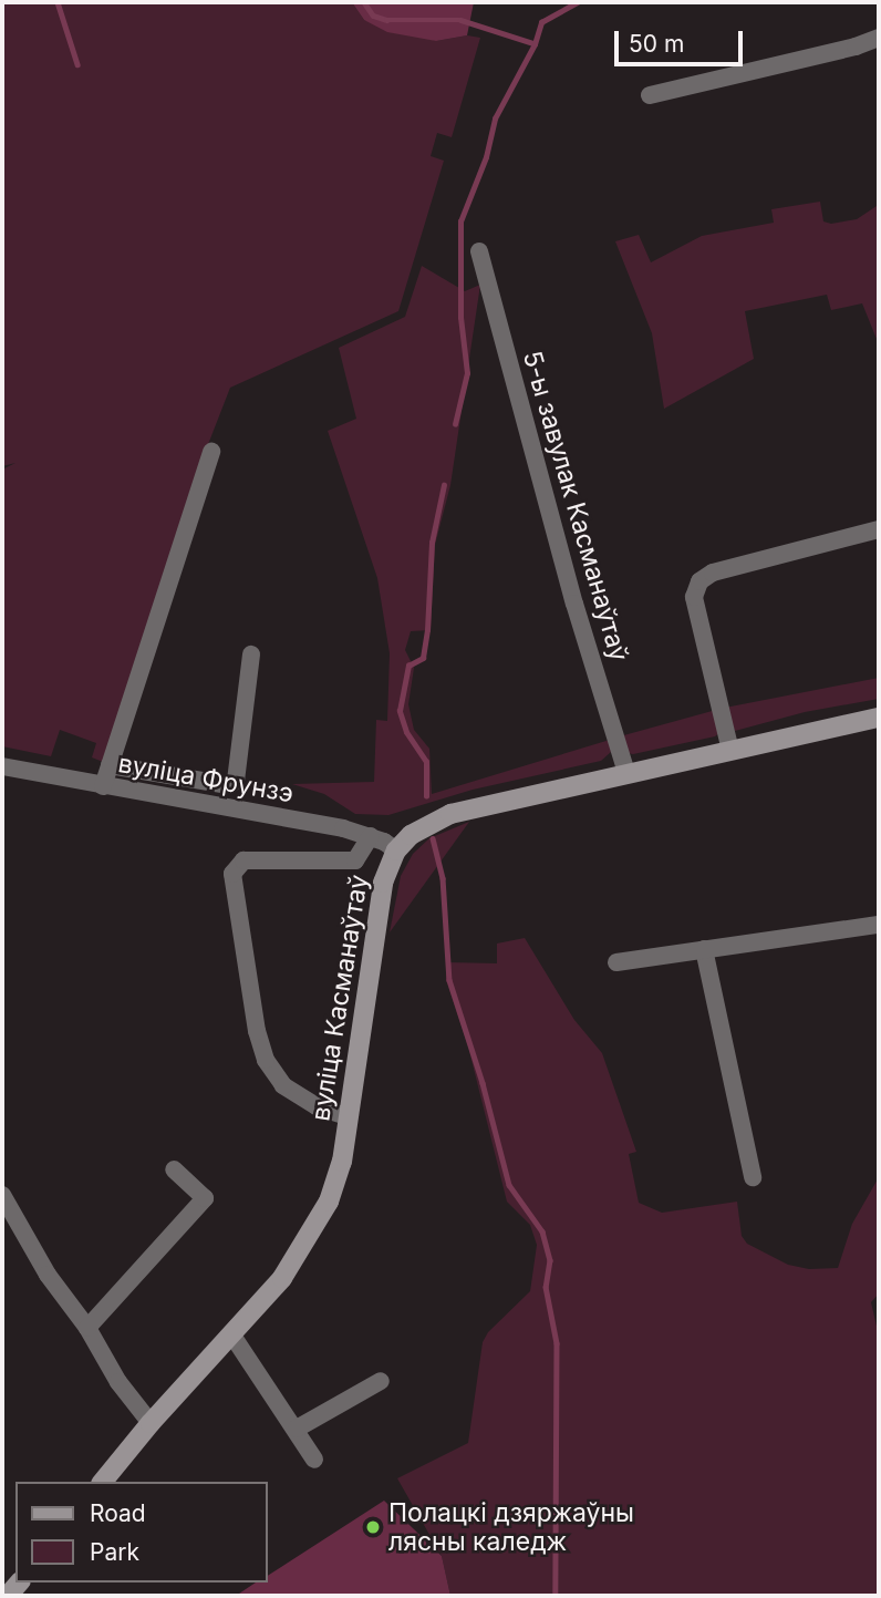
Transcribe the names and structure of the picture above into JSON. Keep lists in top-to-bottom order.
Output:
{
  "streets": {
    "main road": ["вуліца Касманаўтаў"],
    "street": ["5-ы завулак Касманаўтаў", "вуліца Фрунзэ"]
  },
  "crossings": [
    ["5-ы завулак Касманаўтаў", "вуліца Касманаўтаў"],
    ["вуліца Фрунзэ", "вуліца Касманаўтаў"]
  ],
  "places": ["Полацкі дзяржаўны лясны каледж"],
  "legend": ["Road", "Park"],
  "scale_bar": "50 m"
}
